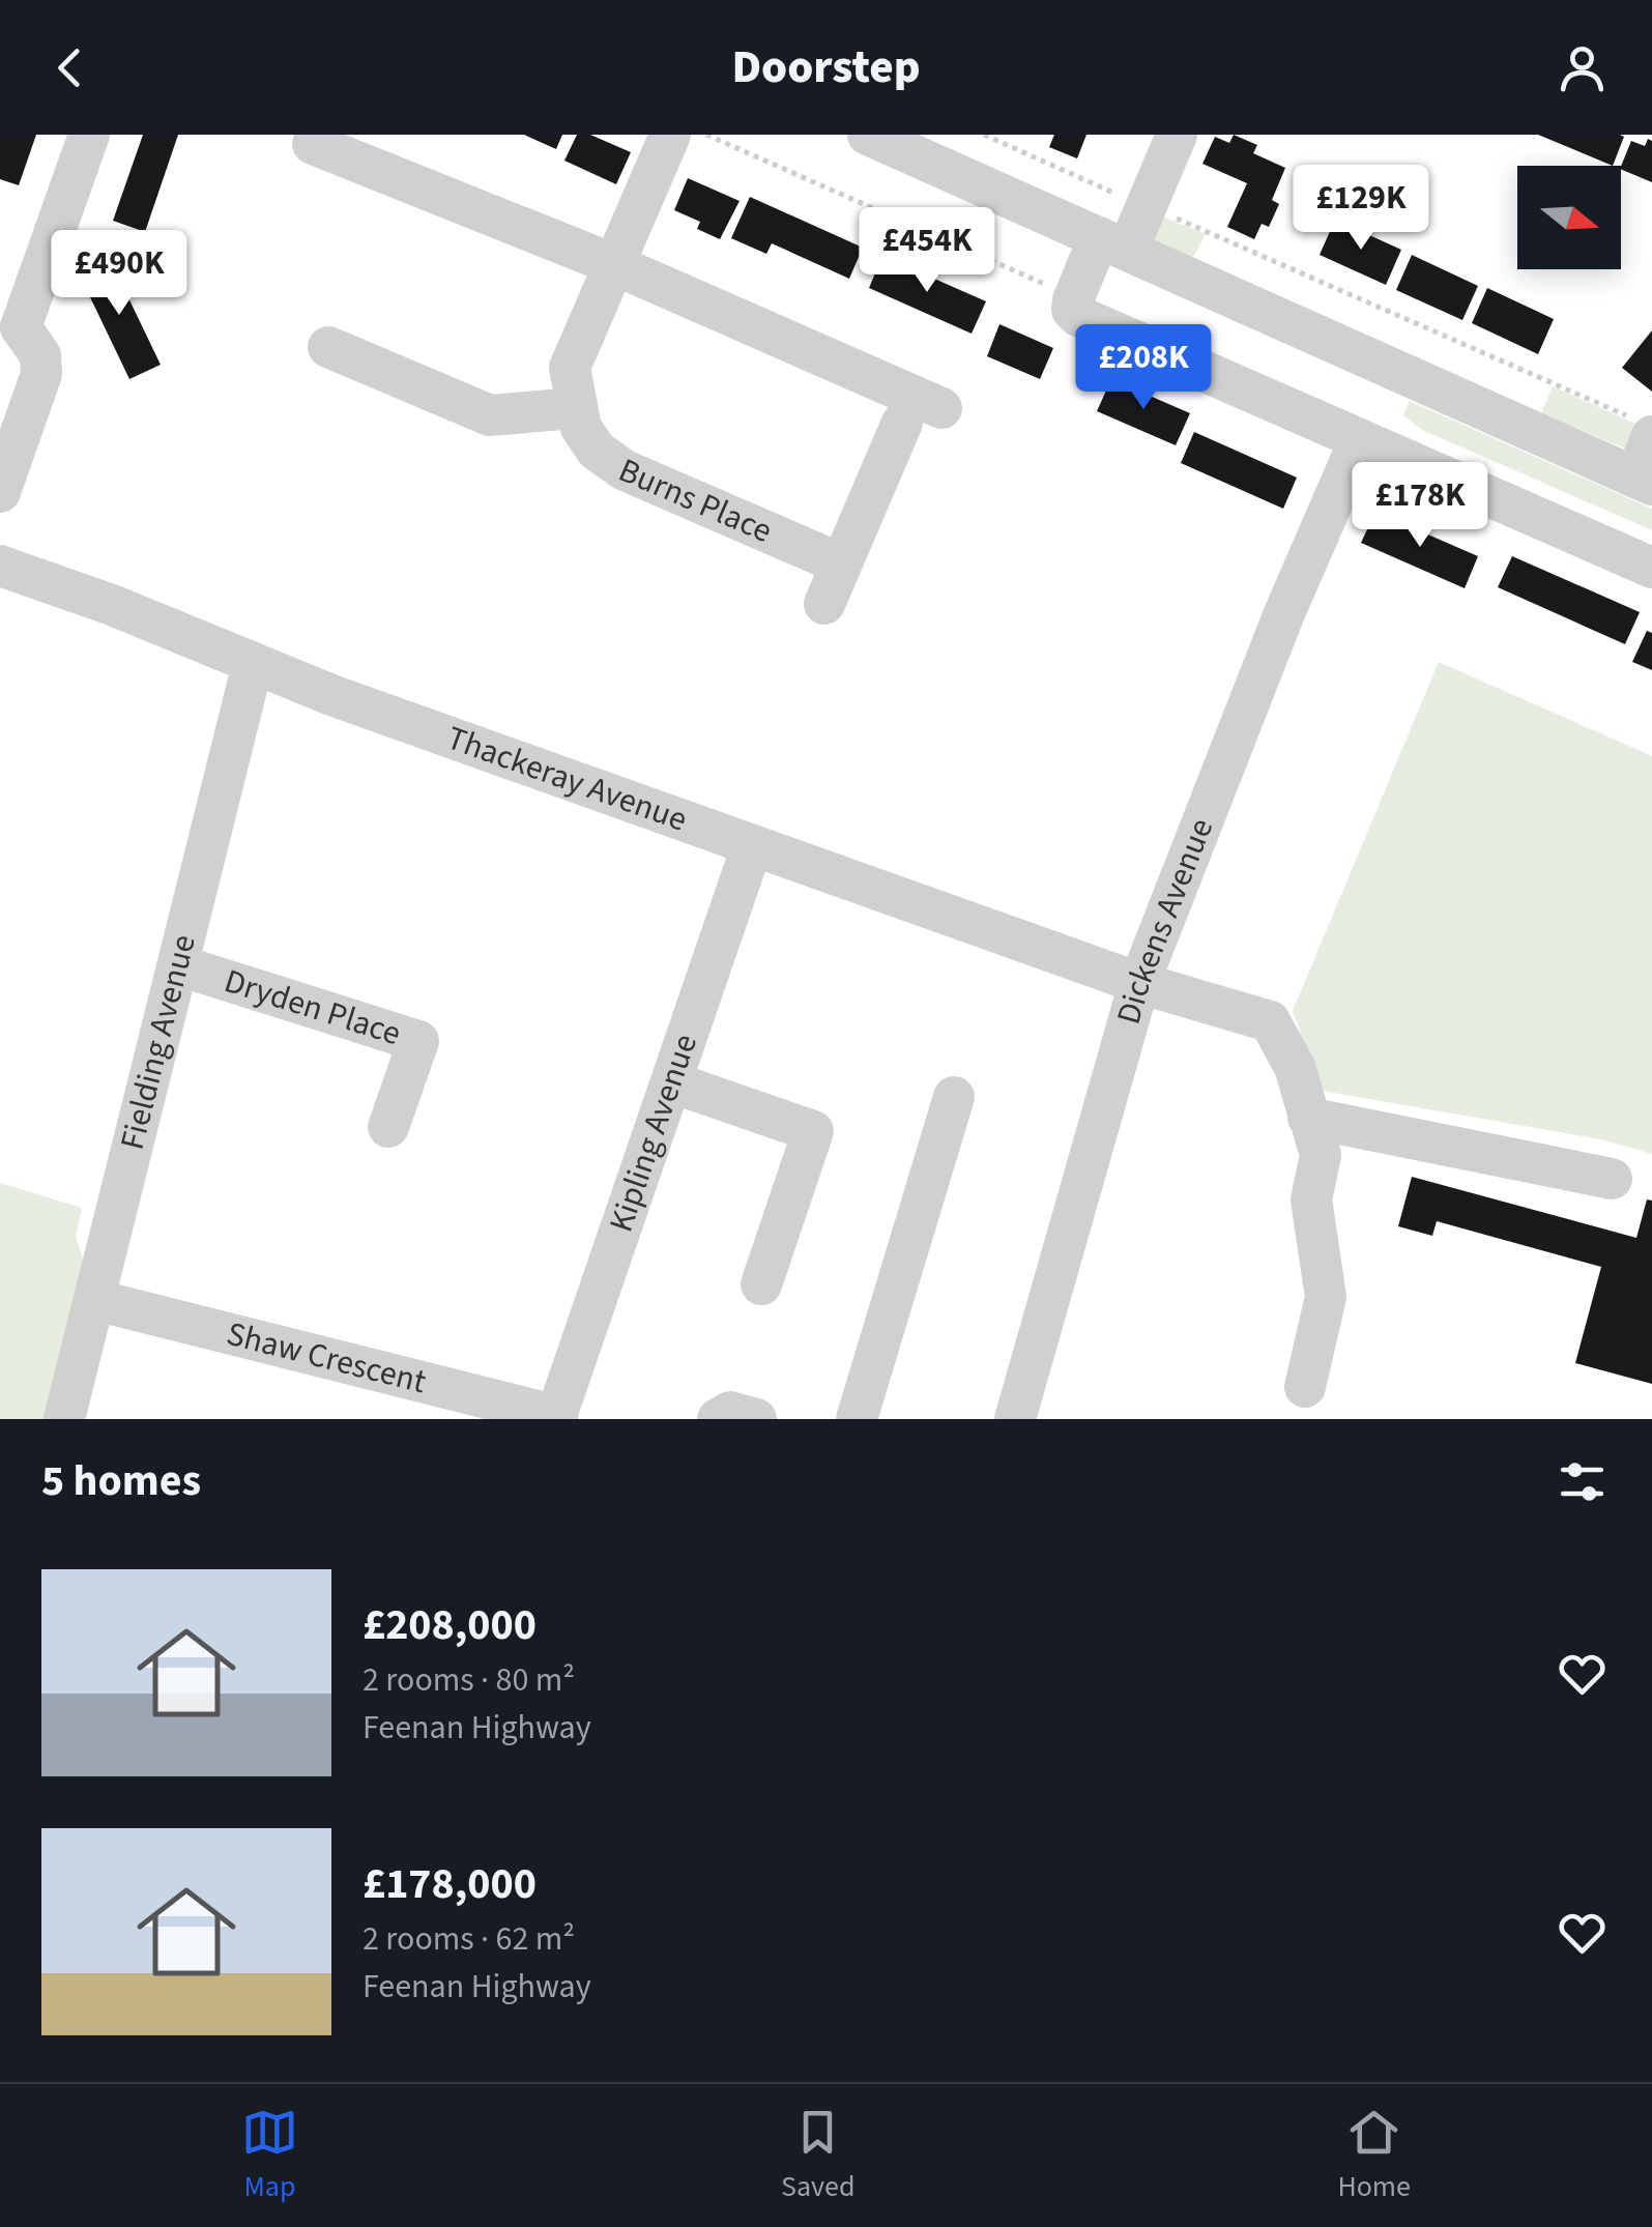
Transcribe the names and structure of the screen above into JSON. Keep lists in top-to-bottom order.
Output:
{
  "streets": {
    "street": [
      "Burns Place",
      "Thackeray Avenue",
      "Dickens Avenue",
      "Dryden Place",
      "Fielding Avenue",
      "Kipling Avenue",
      "Shaw Crescent"
    ]
  },
  "crossings": [
    ["Thackeray Avenue", "Dickens Avenue"],
    ["Thackeray Avenue", "Fielding Avenue"],
    ["Thackeray Avenue", "Kipling Avenue"],
    ["Dryden Place", "Fielding Avenue"],
    ["Fielding Avenue", "Shaw Crescent"],
    ["Kipling Avenue", "Shaw Crescent"]
  ],
  "north": "right",
  "page": {
    "header": "Doorstep",
    "price": [
      "£129K",
      "£454K",
      "£490K",
      "£208K",
      "£178K"
    ],
    "heading": "5 homes",
    "list": [
      {
        "name": "£208,000",
        "note": "2 rooms · 80 m² · Feenan Highway"
      },
      {
        "name": "£178,000",
        "note": "2 rooms · 62 m² · Feenan Highway"
      }
    ],
    "tabs": ["Map", "Saved", "Home"]
  }
}
